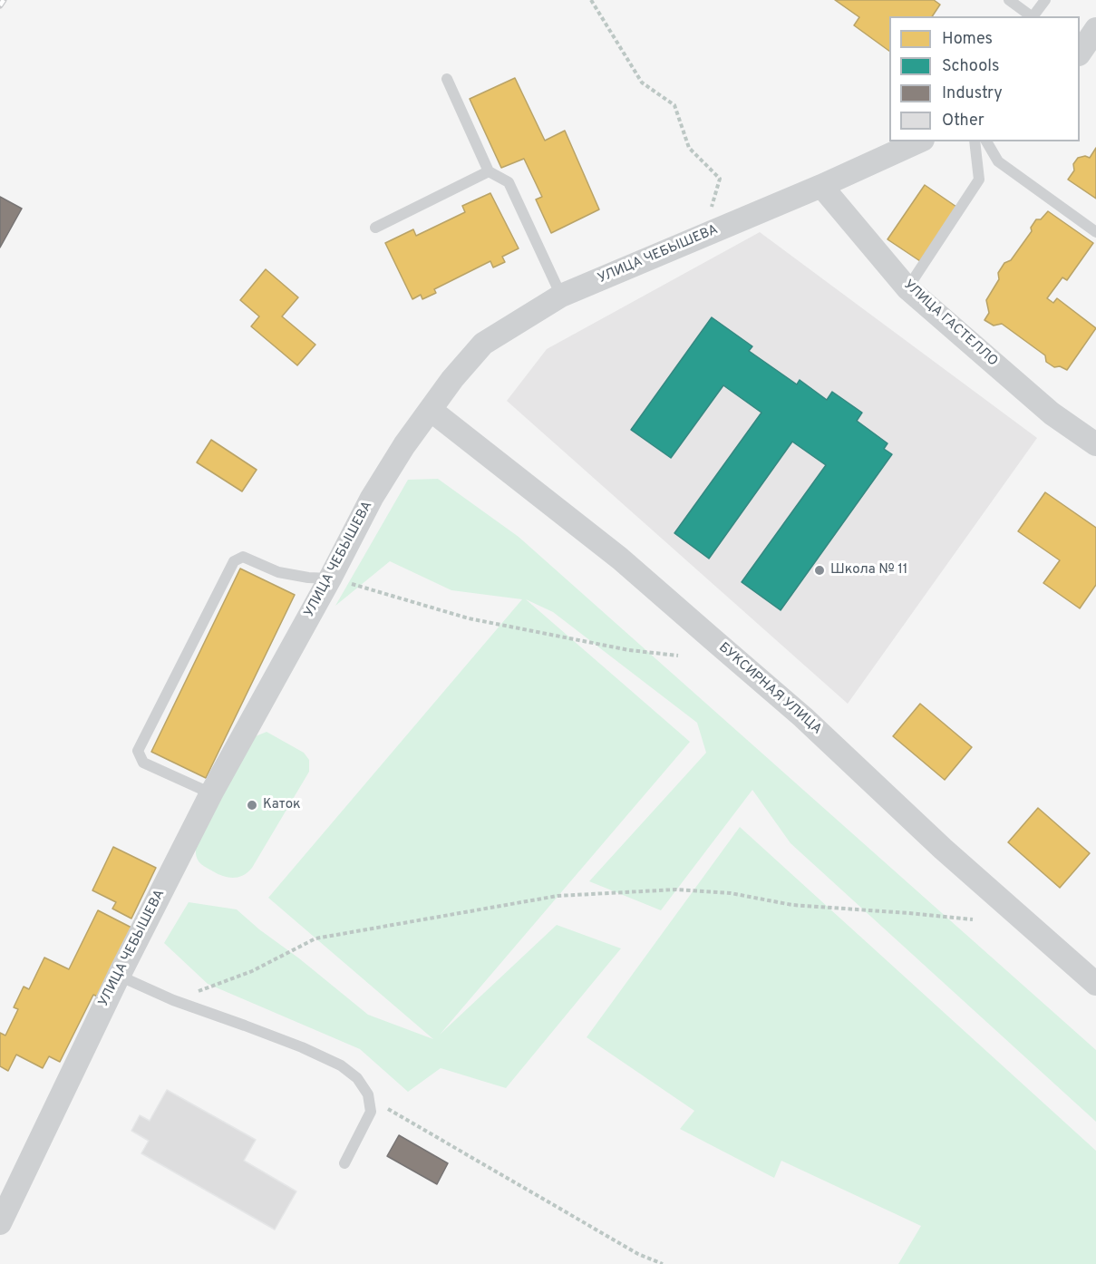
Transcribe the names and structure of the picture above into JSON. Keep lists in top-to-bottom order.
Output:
{
  "streets": {
    "street": ["УЛИЦА ЧЕБЫШЕВА", "УЛИЦА ГАСТЕЛЛО", "БУКСИРНАЯ УЛИЦА"]
  },
  "crossings": [
    ["УЛИЦА ЧЕБЫШЕВА", "УЛИЦА ГАСТЕЛЛО"],
    ["УЛИЦА ЧЕБЫШЕВА", "БУКСИРНАЯ УЛИЦА"]
  ],
  "places": ["Школа № 11", "Каток"],
  "legend": [
    "Homes",
    "Schools",
    "Industry",
    "Other"
  ]
}
